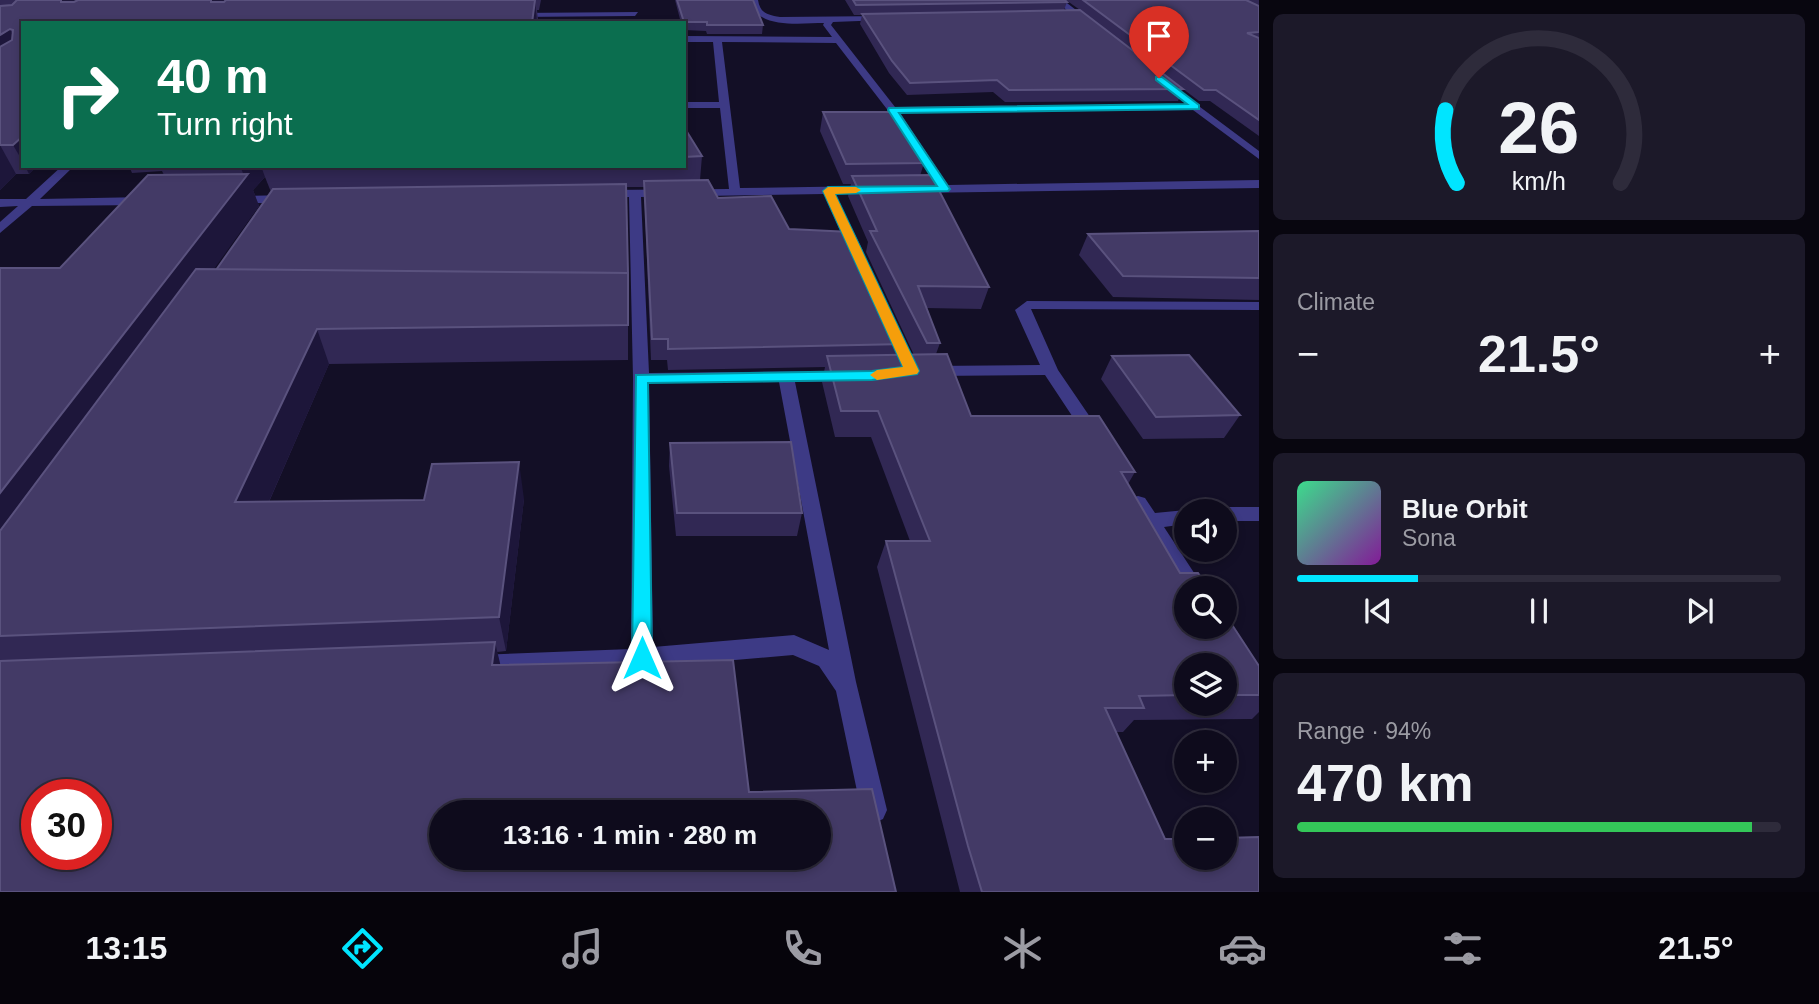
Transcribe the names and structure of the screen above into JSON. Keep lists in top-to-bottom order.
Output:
{
  "page": {
    "turn": ["40 m", "Turn right"],
    "tile": [
      "Climate",
      ["Range · 94%", "470 km"]
    ],
    "heat": ["−", "21.5°", "+"],
    "song": ["Blue Orbit", "Sona"],
    "map_buttons": ["+", "−"],
    "limit": "30",
    "trip": "13:16 · 1 min · 280 m",
    "tabs": ["13:15", "21.5°"],
    "gauge": ["26", "km/h"]
  }
}
